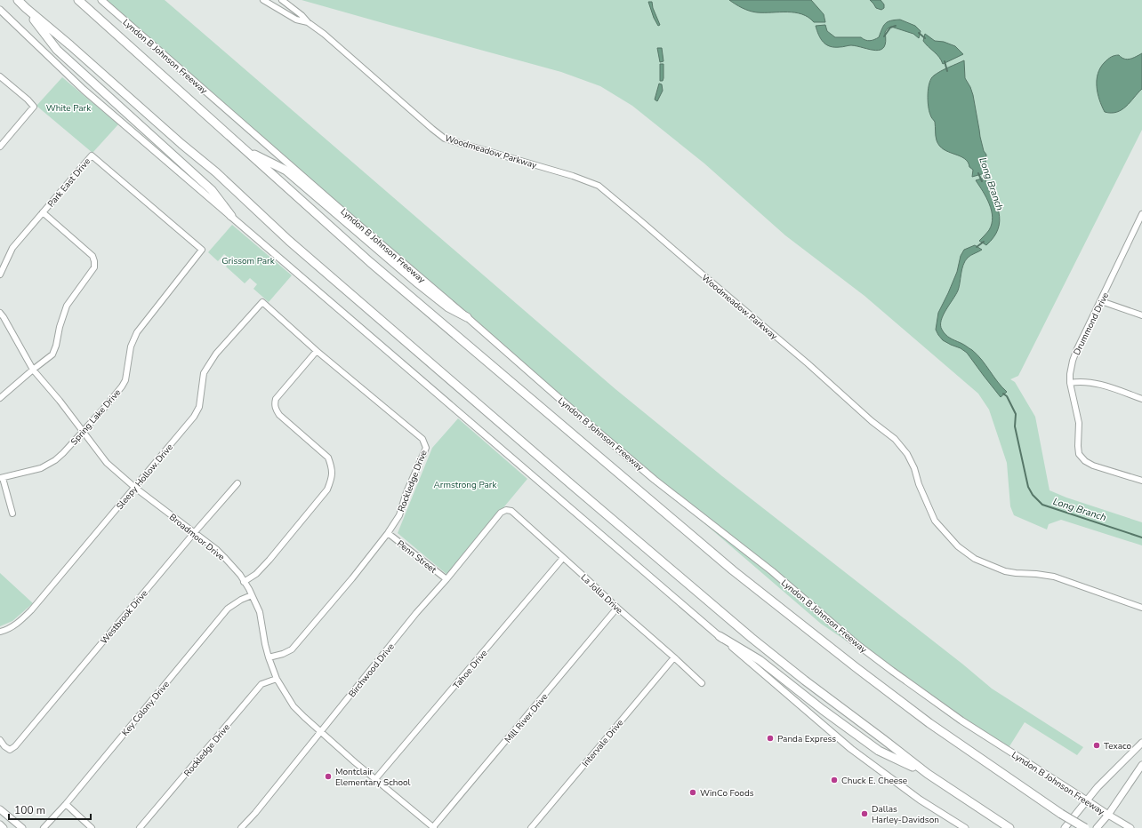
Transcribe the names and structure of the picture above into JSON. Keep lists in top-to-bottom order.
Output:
{
  "streets": {
    "highway": ["Lyndon B Johnson Freeway"],
    "street": [
      "Woodmeadow Parkway",
      "Park East Drive",
      "Drummond Drive",
      "Spring Lake Drive",
      "Sleepy Hollow Drive",
      "Rockledge Drive",
      "Broadmoor Drive",
      "Penn Street",
      "La Jolla Drive",
      "Westbrook Drive",
      "Tahoe Drive",
      "Birchwood Drive",
      "Key Colony Drive",
      "Mill River Drive",
      "Intervale Drive"
    ]
  },
  "crossings": [
    ["Park East Drive", "Spring Lake Drive"],
    ["Spring Lake Drive", "Broadmoor Drive"],
    ["Sleepy Hollow Drive", "Rockledge Drive"],
    ["Sleepy Hollow Drive", "Broadmoor Drive"],
    ["Rockledge Drive", "Broadmoor Drive"],
    ["Rockledge Drive", "Penn Street"],
    ["Broadmoor Drive", "Westbrook Drive"],
    ["Broadmoor Drive", "Tahoe Drive"],
    ["Broadmoor Drive", "Birchwood Drive"],
    ["Broadmoor Drive", "Key Colony Drive"],
    ["Broadmoor Drive", "Mill River Drive"],
    ["Penn Street", "Birchwood Drive"],
    ["La Jolla Drive", "Tahoe Drive"],
    ["La Jolla Drive", "Birchwood Drive"],
    ["La Jolla Drive", "Mill River Drive"],
    ["La Jolla Drive", "Intervale Drive"]
  ],
  "water": ["Long Branch"],
  "parks": ["White Park", "Grissom Park", "Armstrong Park"],
  "places": [
    "Panda Express",
    "Texaco",
    "Montclair Elementary School",
    "Chuck E. Cheese",
    "WinCo Foods",
    "Dallas Harley-Davidson"
  ],
  "scale_bar": "100 m"
}
